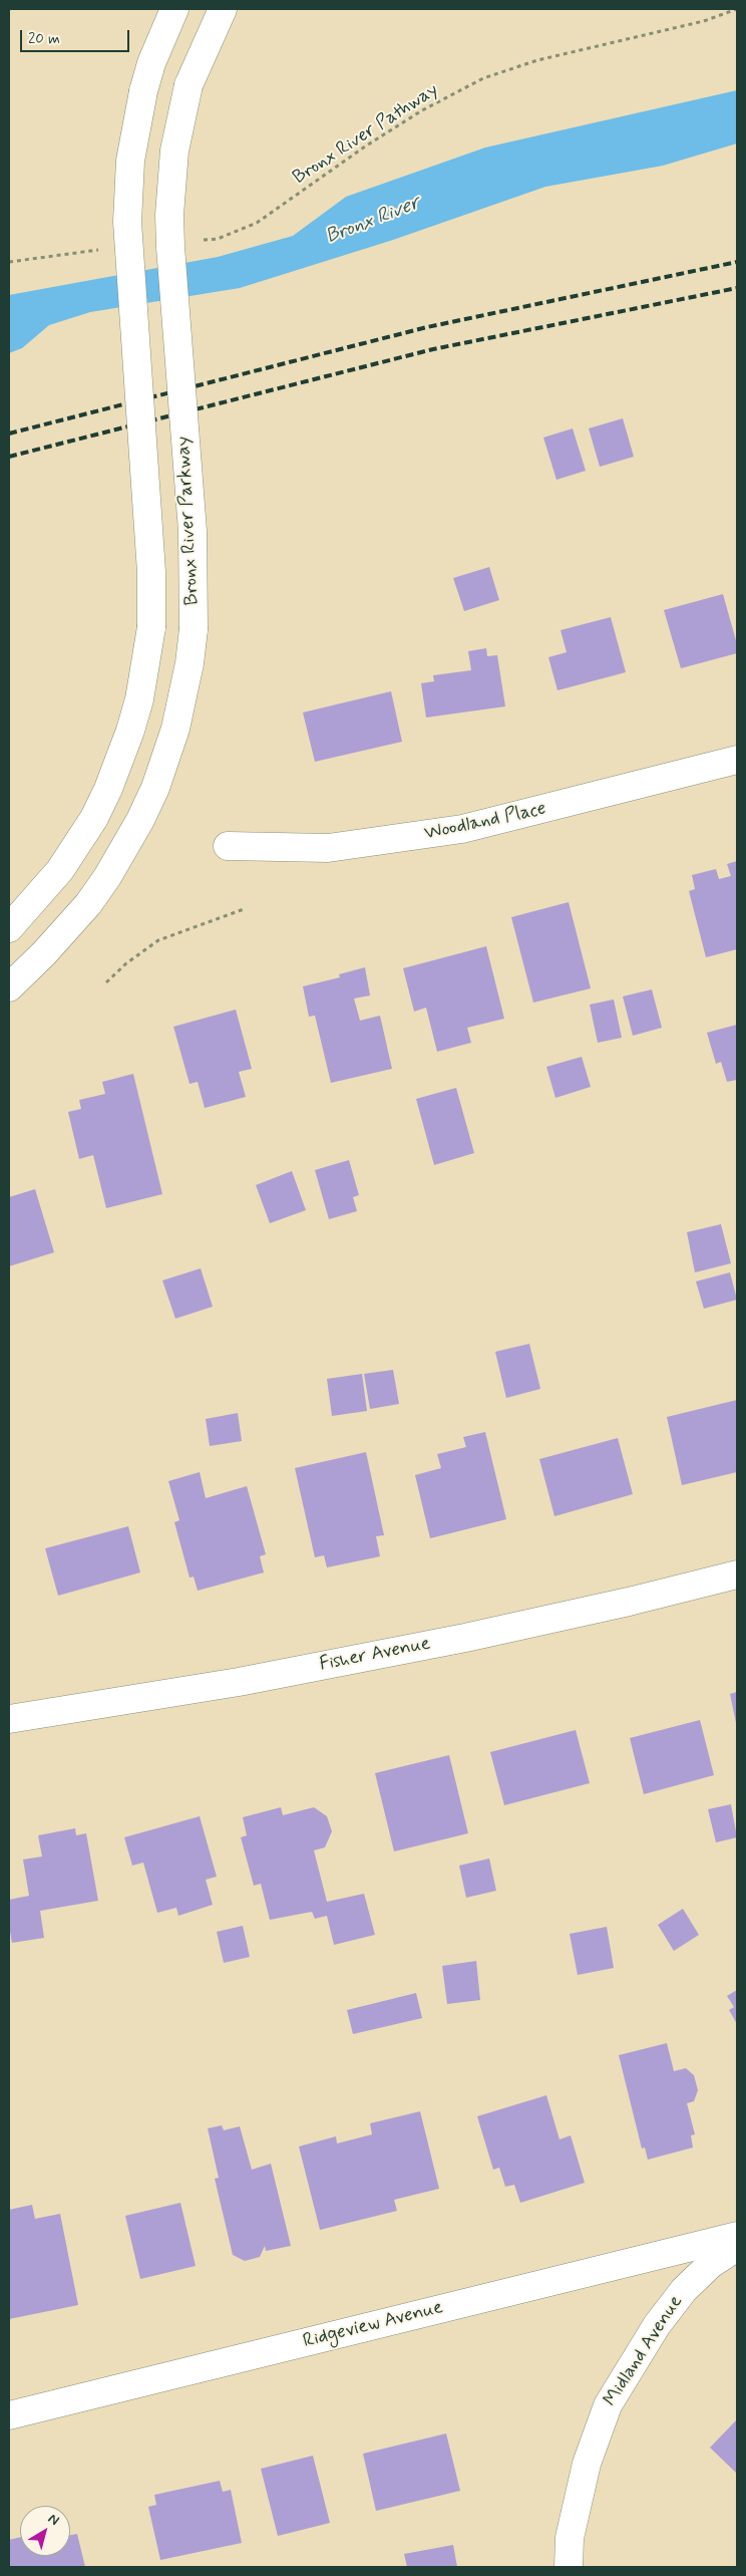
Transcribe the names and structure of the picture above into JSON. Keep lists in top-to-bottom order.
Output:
{
  "streets": {
    "main road": [
      "Bronx River Parkway",
      "Woodland Place",
      "Fisher Avenue",
      "Ridgeview Avenue",
      "Midland Avenue"
    ],
    "path": ["Bronx River Pathway"]
  },
  "water": ["Bronx River"],
  "scale_bar": "20 m",
  "north": "top right"
}
